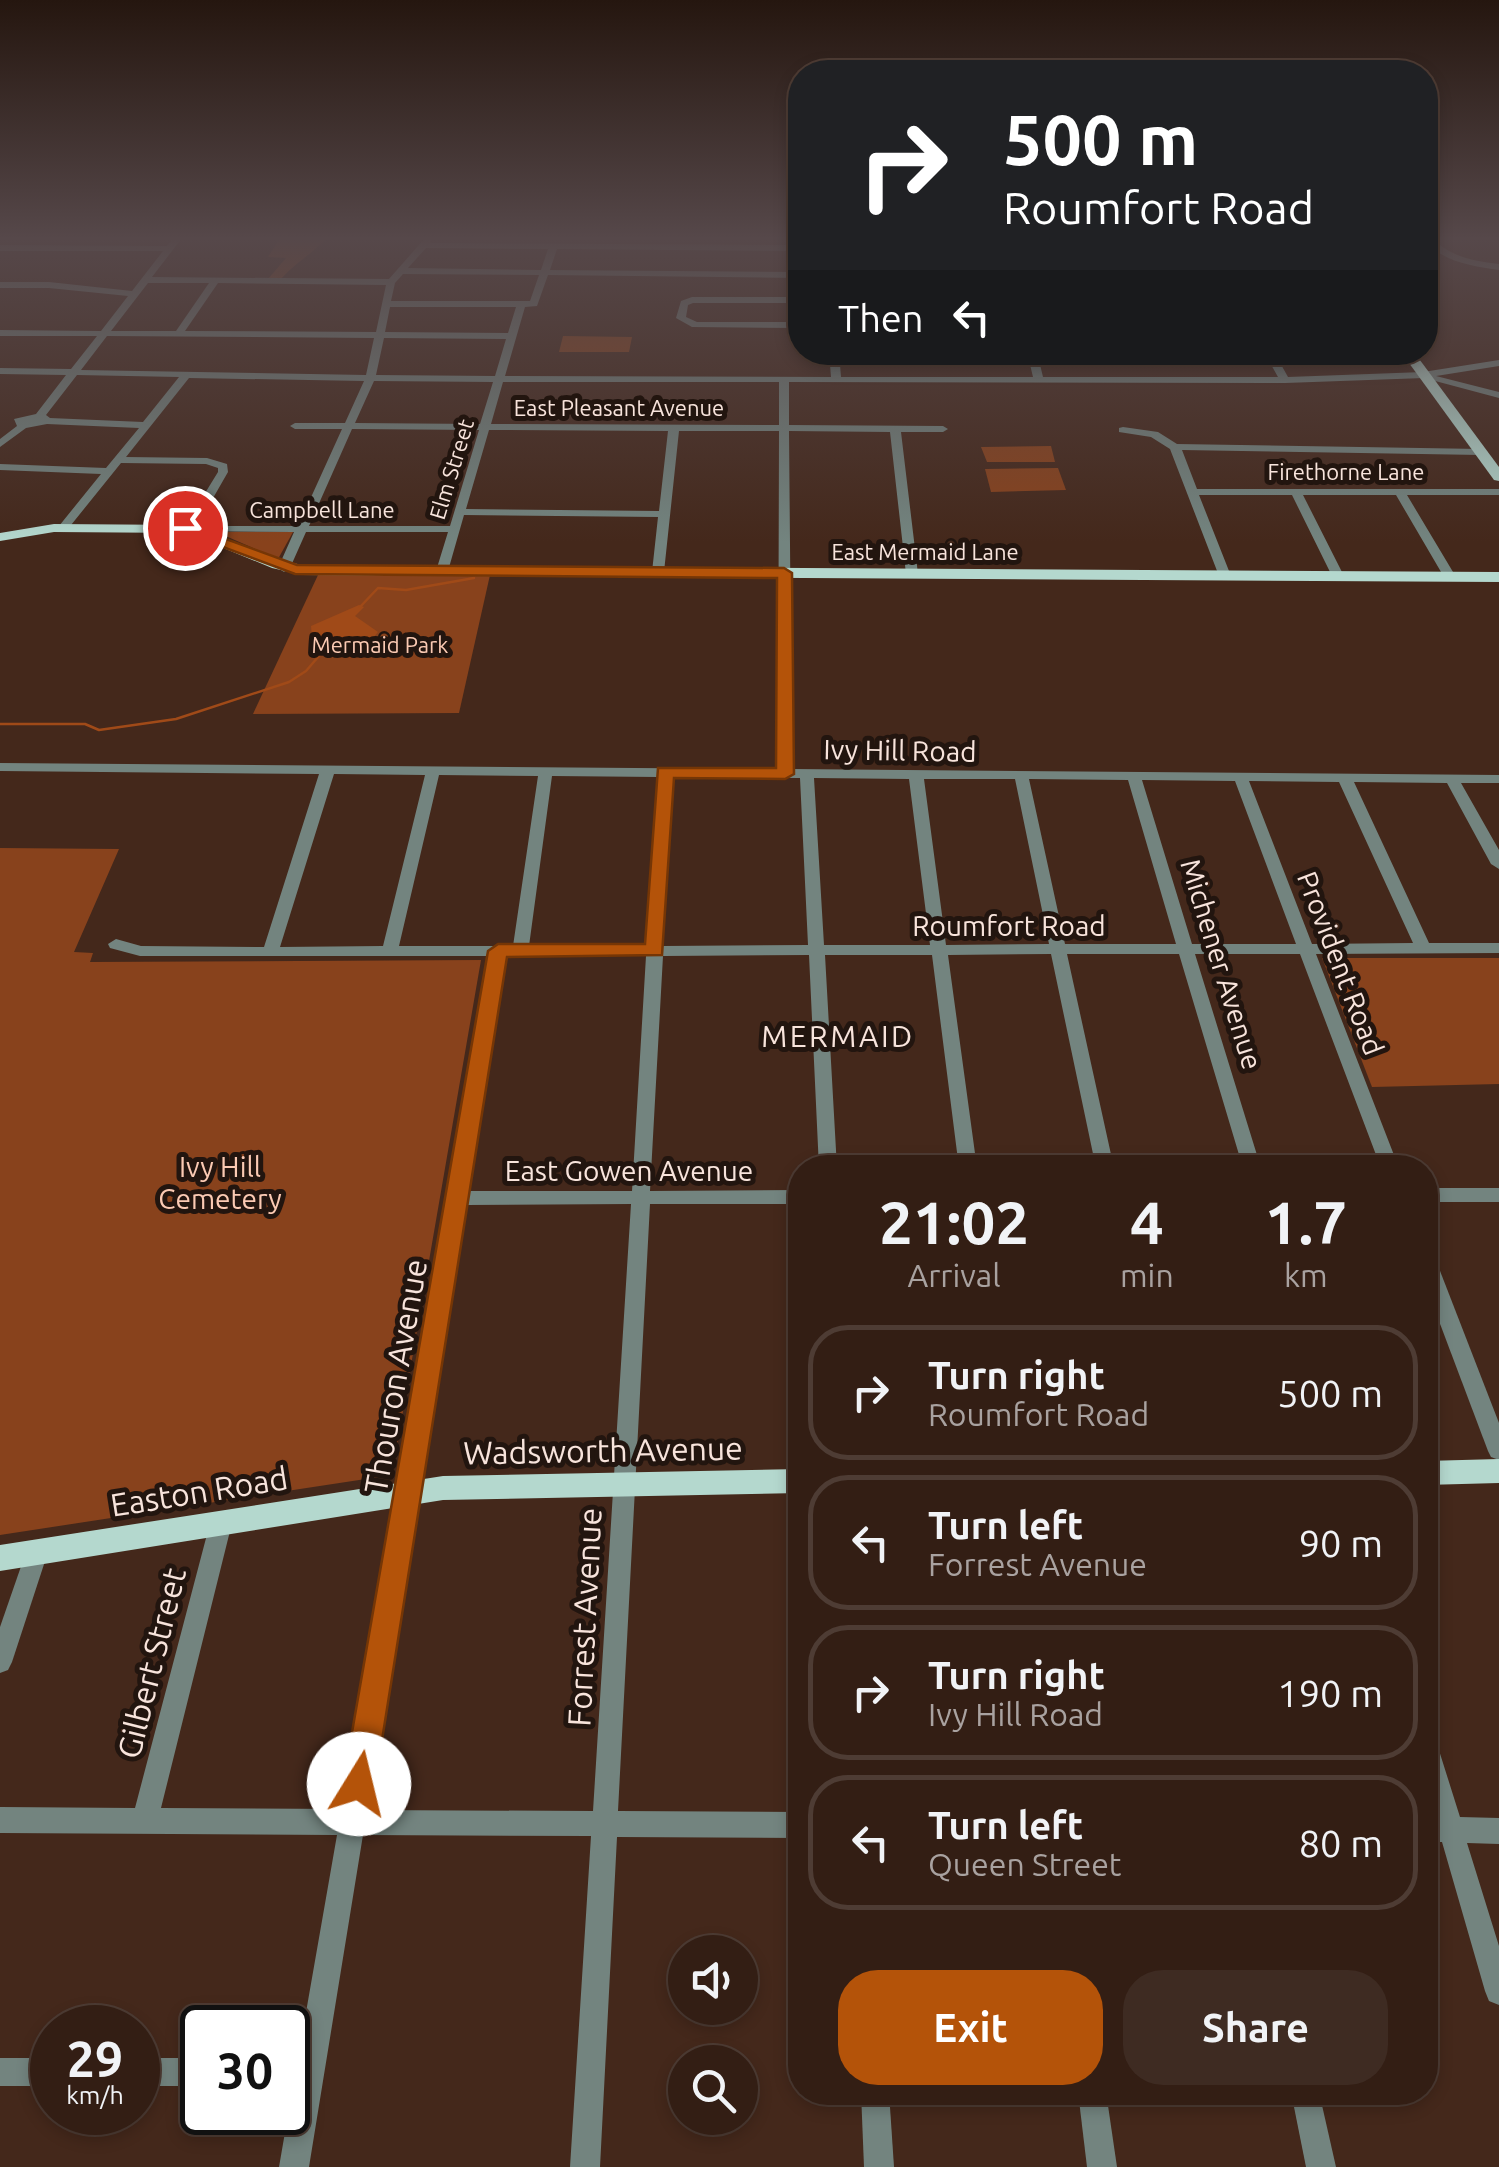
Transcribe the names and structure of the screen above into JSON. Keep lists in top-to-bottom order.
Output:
{
  "streets": {
    "main road": ["East Mermaid Lane", "Wadsworth Avenue", "Easton Road"],
    "street": [
      "East Pleasant Avenue",
      "Elm Street",
      "Firethorne Lane",
      "Campbell Lane",
      "Ivy Hill Road",
      "Roumfort Road",
      "Provident Road",
      "Michener Avenue",
      "East Gowen Avenue",
      "Thouron Avenue",
      "Forrest Avenue",
      "Gilbert Street"
    ]
  },
  "crossings": [
    ["East Pleasant Avenue", "Elm Street"],
    ["Elm Street", "Campbell Lane"],
    ["Elm Street", "East Mermaid Lane"],
    ["Campbell Lane", "East Mermaid Lane"],
    ["Ivy Hill Road", "Provident Road"],
    ["Ivy Hill Road", "Michener Avenue"],
    ["Ivy Hill Road", "Forrest Avenue"],
    ["Roumfort Road", "Provident Road"],
    ["Roumfort Road", "Michener Avenue"],
    ["Roumfort Road", "Thouron Avenue"],
    ["Roumfort Road", "Forrest Avenue"],
    ["East Gowen Avenue", "Thouron Avenue"],
    ["East Gowen Avenue", "Forrest Avenue"],
    ["Thouron Avenue", "Wadsworth Avenue"],
    ["Thouron Avenue", "Easton Road"],
    ["Wadsworth Avenue", "Easton Road"],
    ["Wadsworth Avenue", "Forrest Avenue"],
    ["Easton Road", "Gilbert Street"]
  ],
  "districts": ["MERMAID"],
  "parks": ["Mermaid Park", "Ivy Hill Cemetery"],
  "page": {
    "turn": ["500 m", "Roumfort Road"],
    "then": "Then",
    "eta": [
      "21:02",
      "Arrival",
      "4",
      "min",
      "1.7",
      "km"
    ],
    "list": [
      {
        "name": "Turn right",
        "note": "Roumfort Road",
        "value": "500 m"
      },
      {
        "name": "Turn left",
        "note": "Forrest Avenue",
        "value": "90 m"
      },
      {
        "name": "Turn right",
        "note": "Ivy Hill Road",
        "value": "190 m"
      },
      {
        "name": "Turn left",
        "note": "Queen Street",
        "value": "80 m"
      }
    ],
    "buttons": ["Exit", "Share"],
    "speed": "29 km/h",
    "limit": "30"
  }
}
